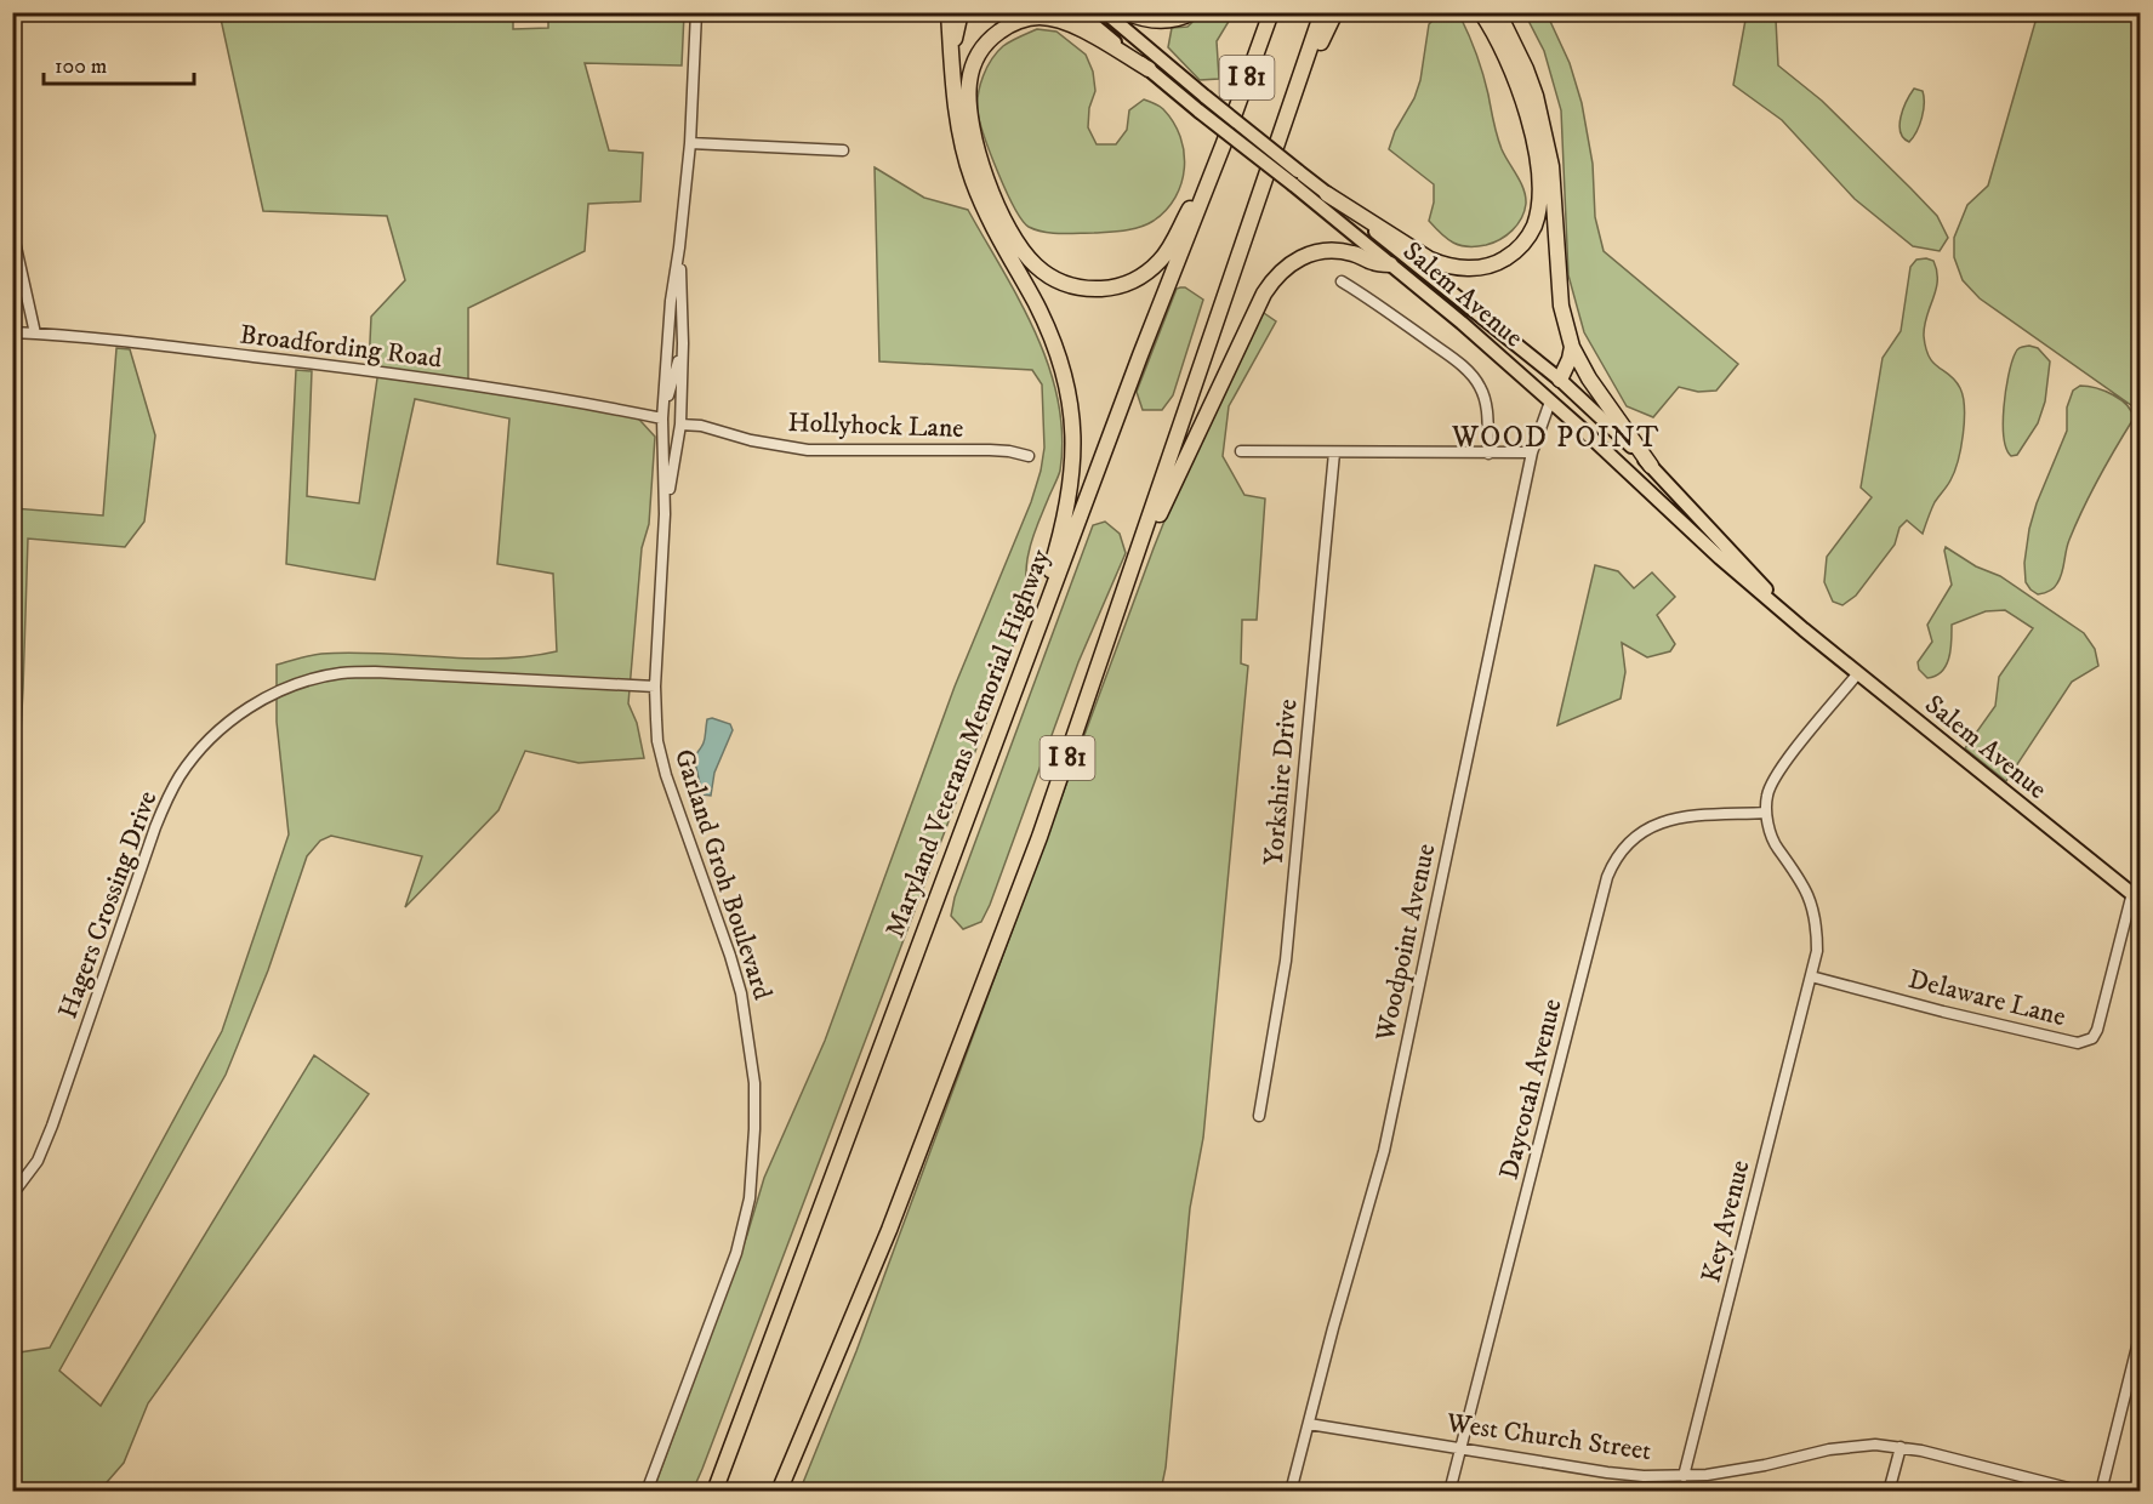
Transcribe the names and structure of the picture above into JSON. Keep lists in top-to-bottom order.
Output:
{
  "streets": {
    "highway": ["I 81", "Maryland Veterans Memorial Highway"],
    "main road": ["Salem Avenue"],
    "street": [
      "Broadfording Road",
      "Hollyhock Lane",
      "Yorkshire Drive",
      "Garland Groh Boulevard",
      "Hagers Crossing Drive",
      "Woodpoint Avenue",
      "Delaware Lane",
      "Daycotah Avenue",
      "Key Avenue",
      "West Church Street"
    ]
  },
  "crossings": [
    ["Salem Avenue", "Woodpoint Avenue"],
    ["Salem Avenue", "Delaware Lane"],
    ["Broadfording Road", "Garland Groh Boulevard"],
    ["Hollyhock Lane", "Garland Groh Boulevard"],
    ["Garland Groh Boulevard", "Hagers Crossing Drive"],
    ["Woodpoint Avenue", "West Church Street"],
    ["Delaware Lane", "Key Avenue"],
    ["Daycotah Avenue", "Key Avenue"],
    ["Daycotah Avenue", "West Church Street"],
    ["Key Avenue", "West Church Street"]
  ],
  "districts": ["WOOD POINT"],
  "scale_bar": "100 m"
}
